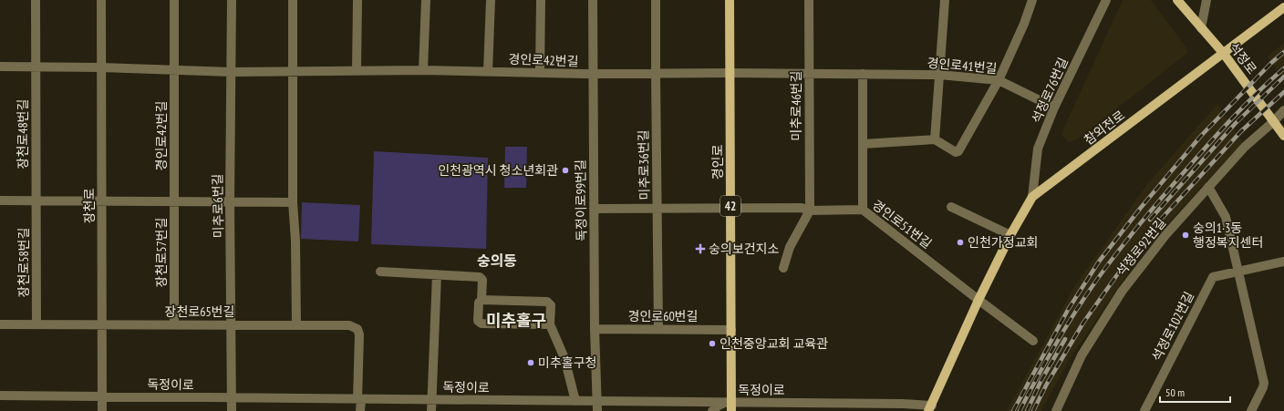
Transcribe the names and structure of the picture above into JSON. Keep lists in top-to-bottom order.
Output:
{
  "streets": {
    "main road": [
      "석정로",
      "참외전로",
      "경인로",
      "42"
    ],
    "street": [
      "경인로42번길",
      "경인로41번길",
      "석정로76번길",
      "미추로46번길",
      "장천로48번길",
      "미추로36번길",
      "독정이로99번길",
      "장천로",
      "미추로6번길",
      "경인로51번길",
      "석정로92번길",
      "장천로57번길",
      "장천로58번길",
      "장천로65번길",
      "경인로60번길",
      "석정로102번길",
      "독정이로"
    ]
  },
  "crossings": [
    ["석정로", "참외전로"],
    ["석정로", "석정로92번길"],
    ["경인로42번길", "경인로41번길"],
    ["경인로42번길", "경인로"],
    ["경인로42번길", "미추로36번길"],
    ["경인로42번길", "독정이로99번길"],
    ["경인로42번길", "장천로"],
    ["경인로42번길", "미추로6번길"],
    ["경인로42번길", "장천로57번길"],
    ["경인로41번길", "석정로76번길"],
    ["경인로41번길", "미추로46번길"],
    ["경인로41번길", "경인로"],
    ["석정로76번길", "참외전로"],
    ["미추로46번길", "경인로51번길"],
    ["참외전로", "경인로51번길"],
    ["참외전로", "독정이로"],
    ["장천로48번길", "장천로58번길"],
    ["경인로", "경인로51번길"],
    ["경인로", "경인로60번길"],
    ["경인로", "독정이로"],
    ["미추로36번길", "경인로51번길"],
    ["미추로36번길", "경인로60번길"],
    ["독정이로99번길", "경인로51번길"],
    ["독정이로99번길", "경인로60번길"],
    ["독정이로99번길", "독정이로"],
    ["장천로", "장천로57번길"],
    ["장천로", "장천로65번길"],
    ["장천로", "독정이로"],
    ["미추로6번길", "장천로57번길"],
    ["미추로6번길", "장천로65번길"],
    ["미추로6번길", "독정이로"],
    ["장천로57번길", "장천로65번길"],
    ["장천로58번길", "장천로65번길"],
    ["장천로65번길", "독정이로"]
  ],
  "districts": ["숭의동", "미추홀구"],
  "places": {
    "other": [
      "인천광역시 청소년회관",
      "숭의1·3동 행정복지센터",
      "인천가정교회",
      "인천중앙교회 교육관",
      "미추홀구청"
    ],
    "health": ["숭의보건지소"]
  },
  "scale_bar": "50 m"
}
